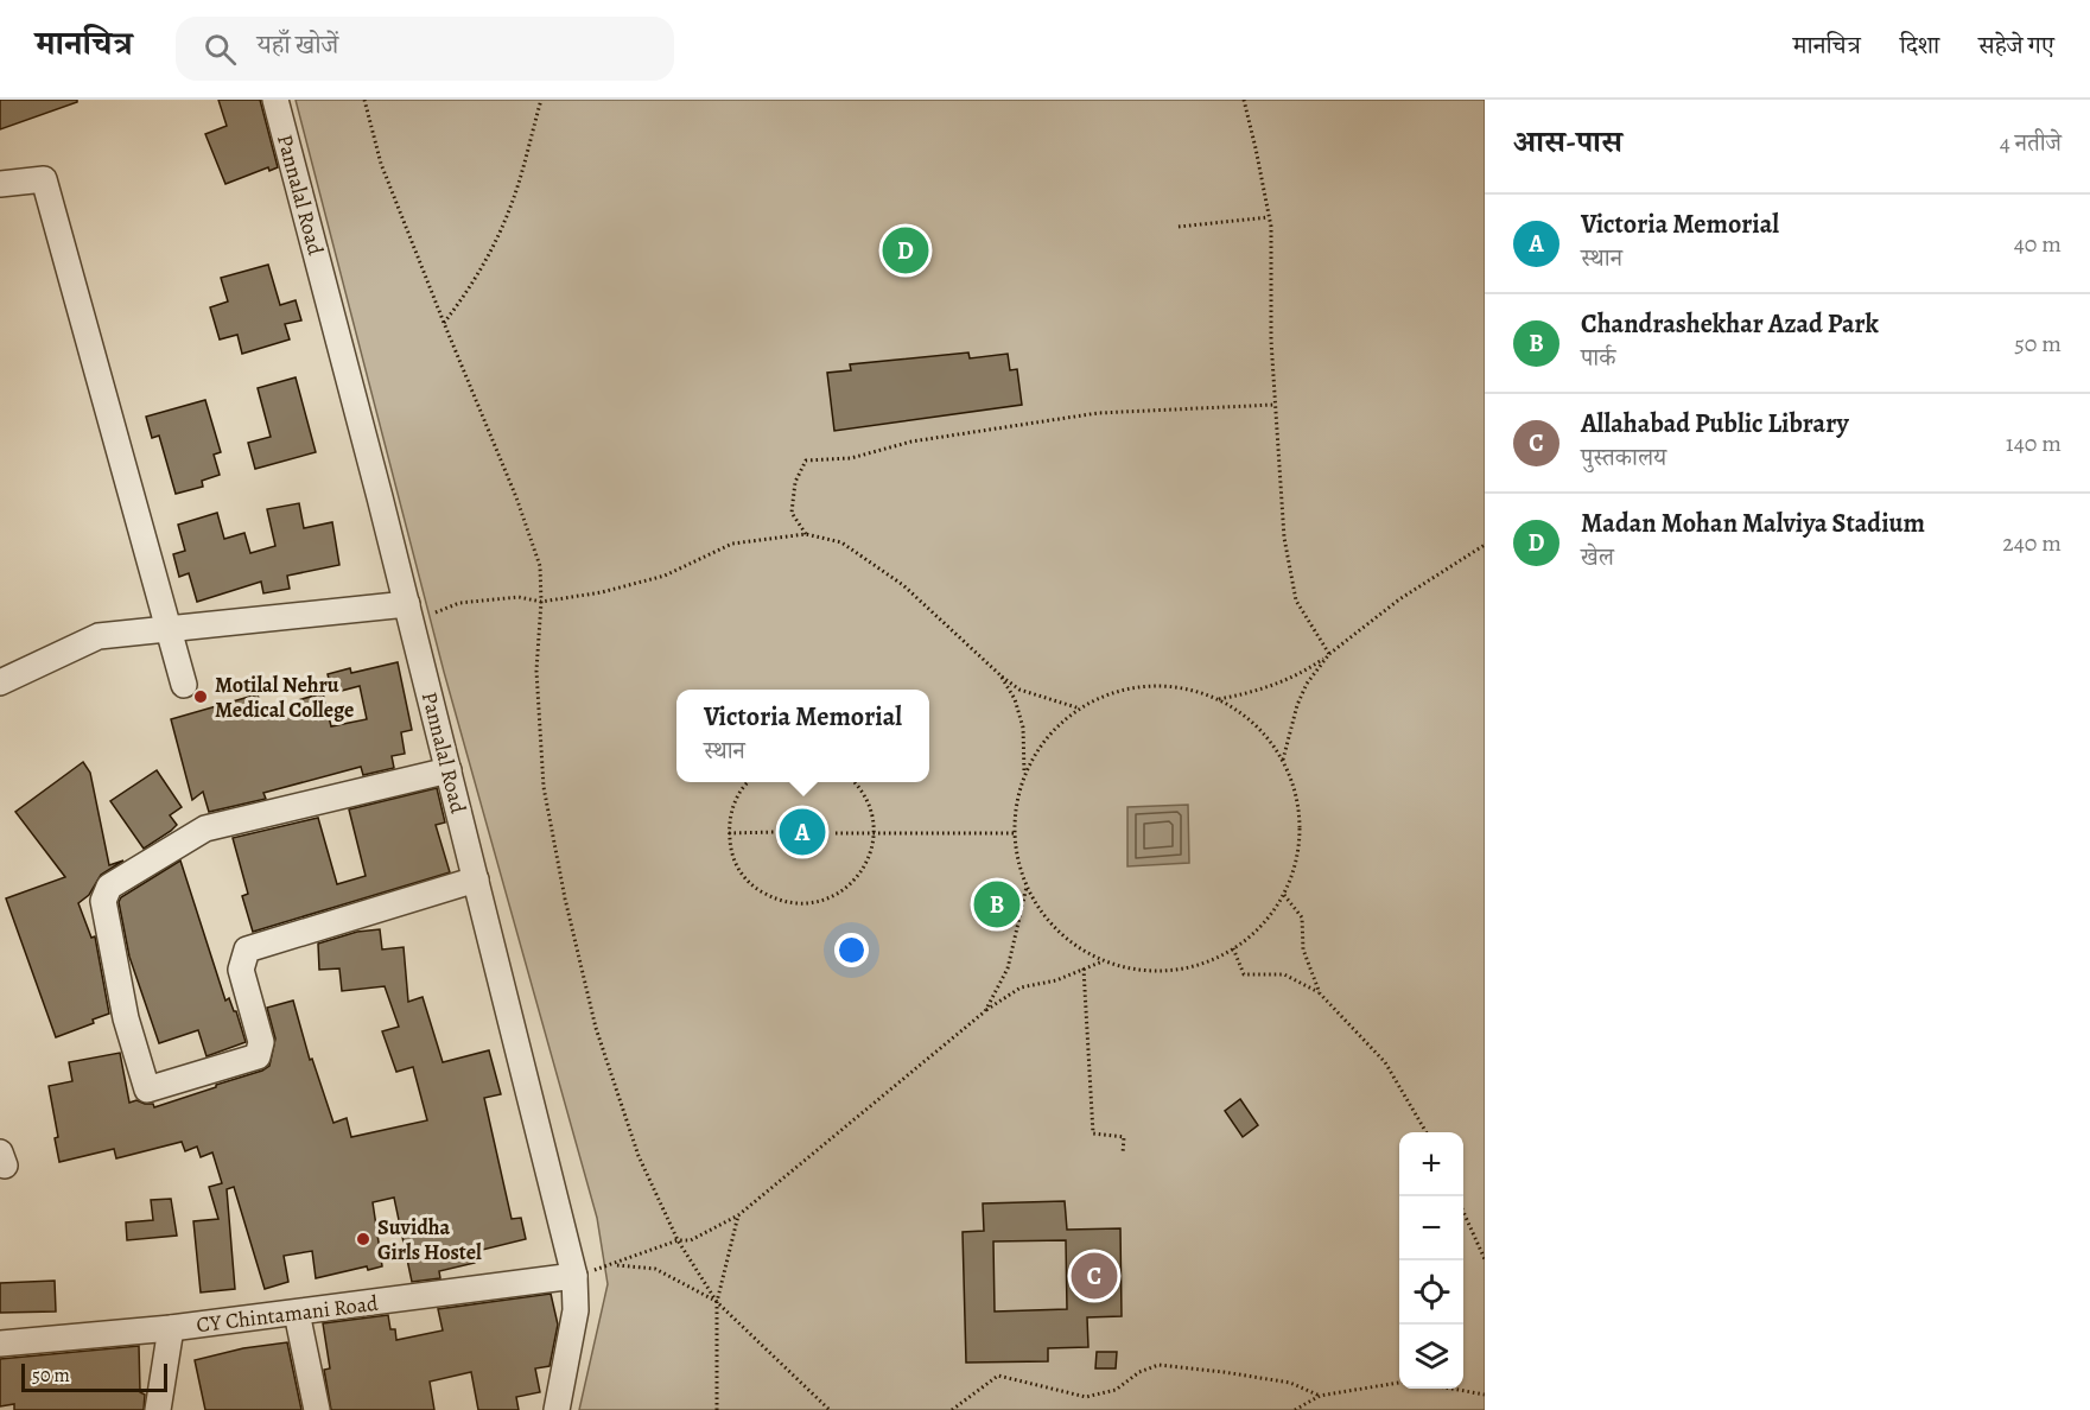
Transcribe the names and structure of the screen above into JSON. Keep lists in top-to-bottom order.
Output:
{
  "streets": {
    "street": ["Pannalal Road", "CY Chintamani Road"]
  },
  "crossings": [
    ["Pannalal Road", "CY Chintamani Road"]
  ],
  "places": ["Motilal Nehru Medical College", "Suvidha Girls Hostel"],
  "scale_bar": "50 m",
  "page": {
    "header": "मानचित्र",
    "search": "यहाँ खोजें",
    "nav": ["मानचित्र", "दिशा", "सहेजे गए"],
    "heading": ["आस-पास", "4 नतीजे"],
    "list": [
      {
        "mark": "A",
        "name": "Victoria Memorial",
        "note": "स्थान",
        "value": "40 m"
      },
      {
        "mark": "B",
        "name": "Chandrashekhar Azad Park",
        "note": "पार्क",
        "value": "50 m"
      },
      {
        "mark": "C",
        "name": "Allahabad Public Library",
        "note": "पुस्तकालय",
        "value": "140 m"
      },
      {
        "mark": "D",
        "name": "Madan Mohan Malviya Stadium",
        "note": "खेल",
        "value": "240 m"
      }
    ],
    "pins": [
      "D",
      "A",
      "B",
      "C"
    ],
    "popup": ["Victoria Memorial", "स्थान"],
    "map_buttons": ["+", "−"],
    "scale": "50 m"
  }
}
